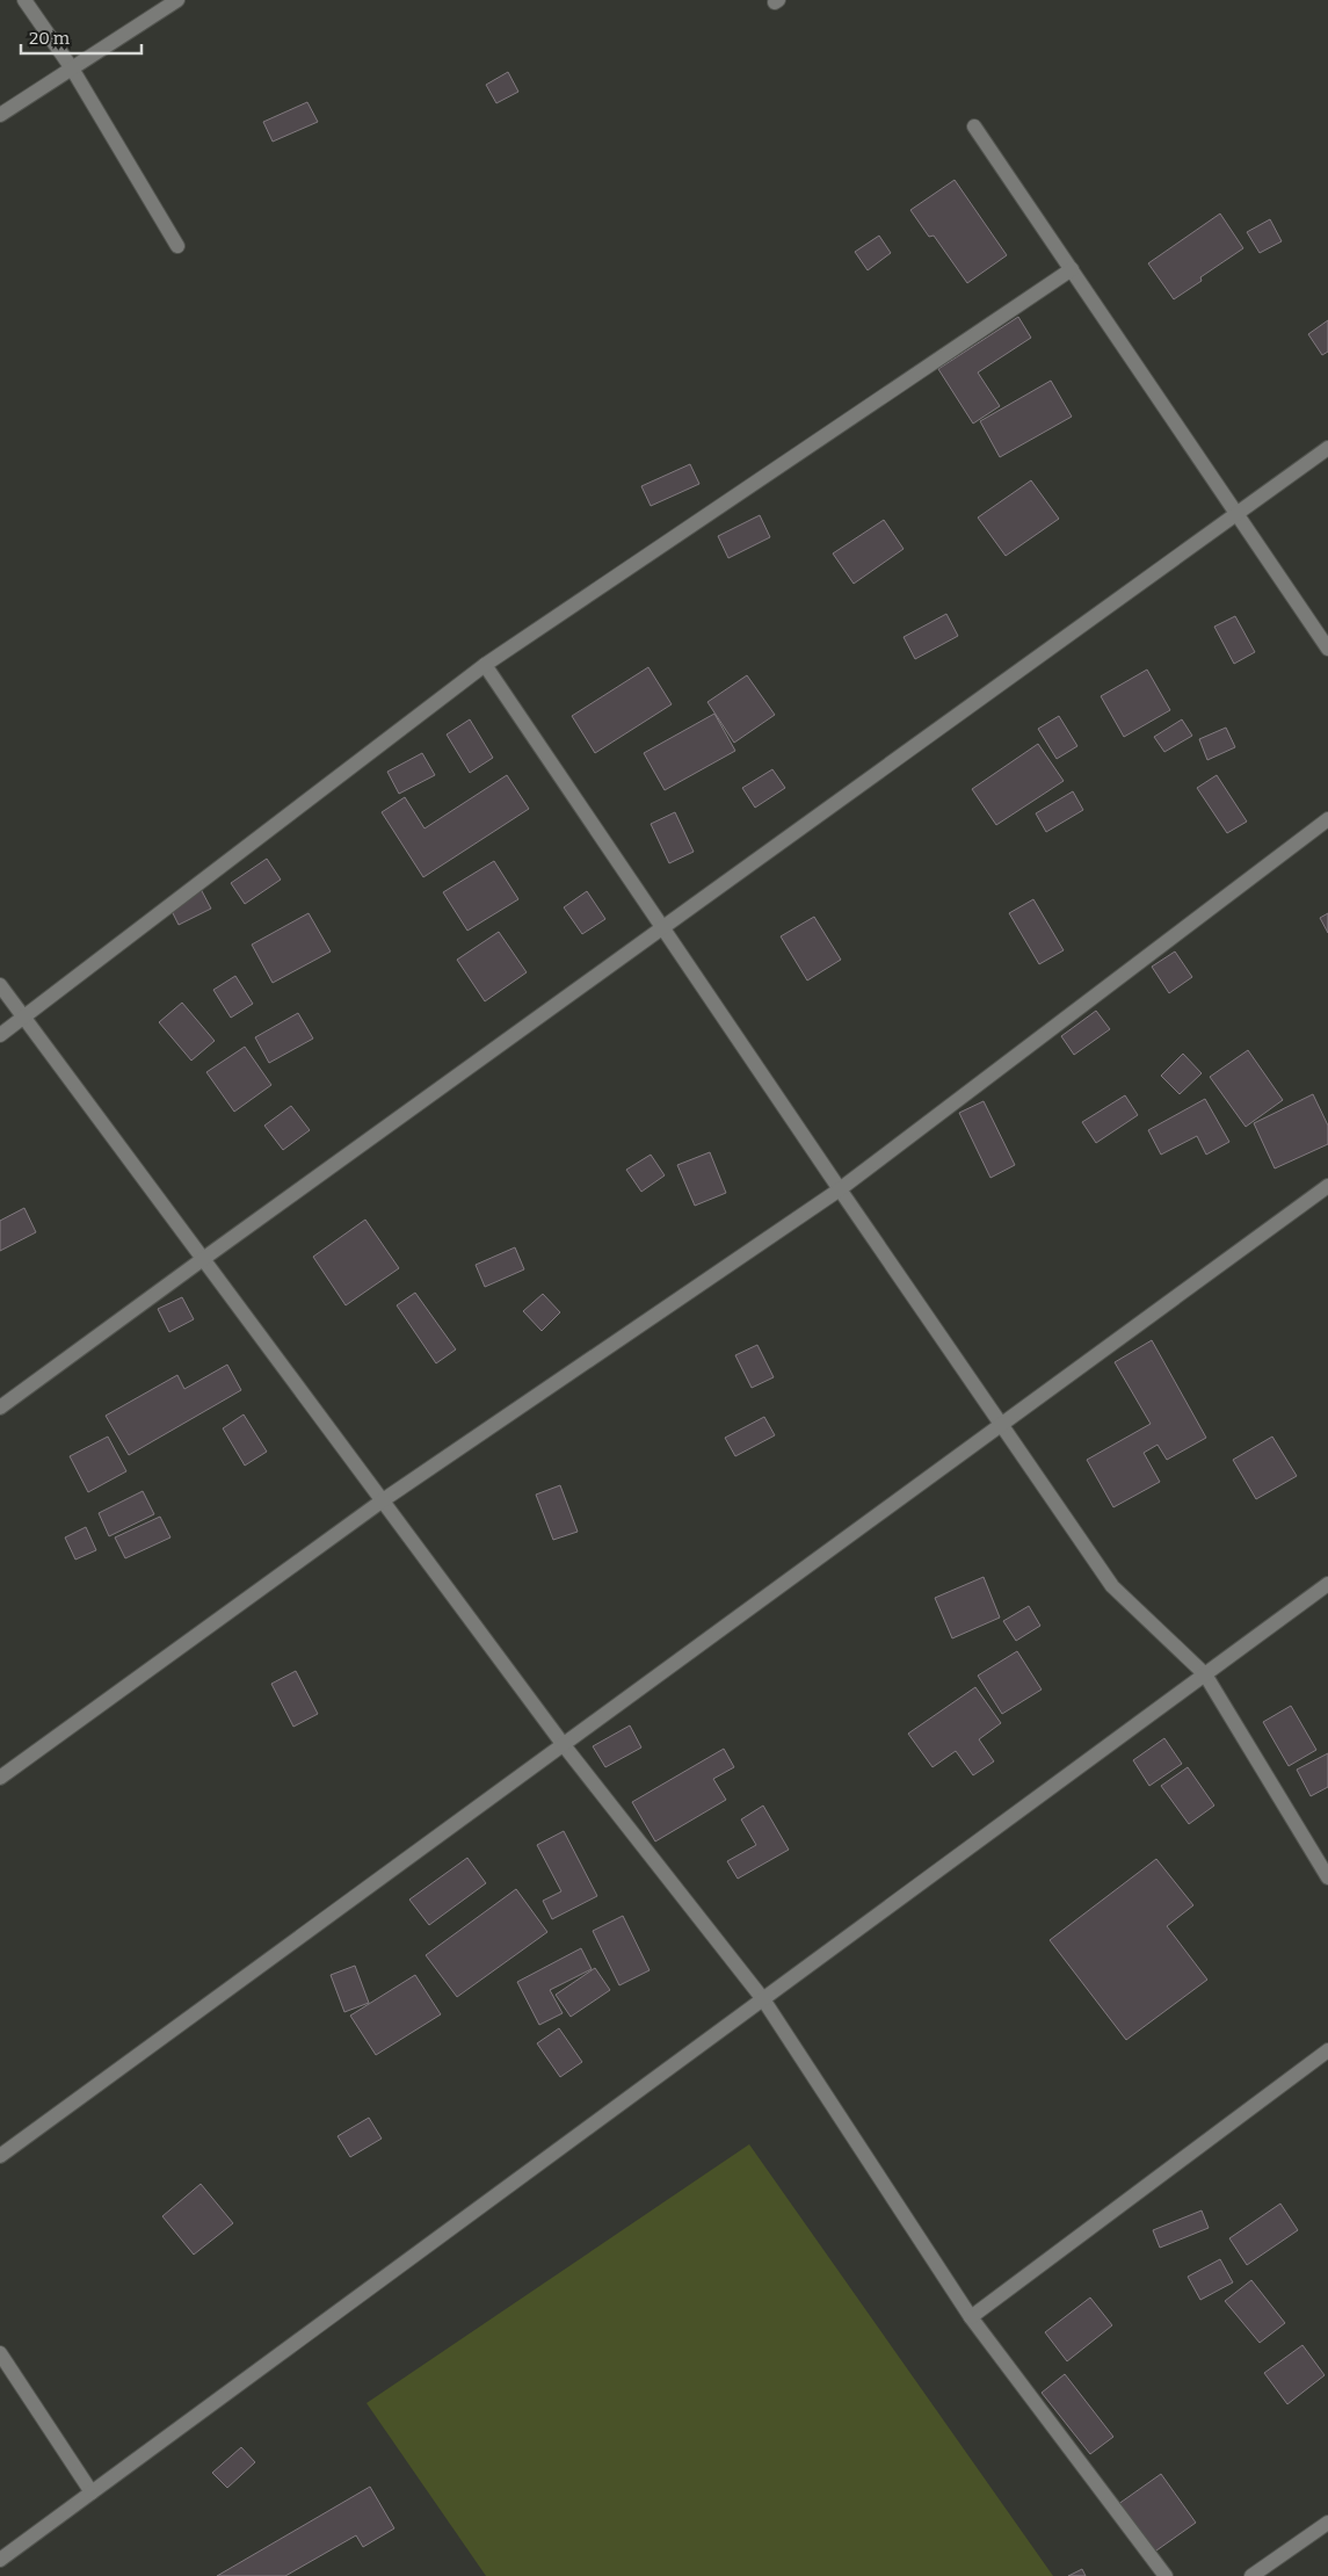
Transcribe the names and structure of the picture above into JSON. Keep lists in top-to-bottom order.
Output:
{
  "scale_bar": "20 m"
}
